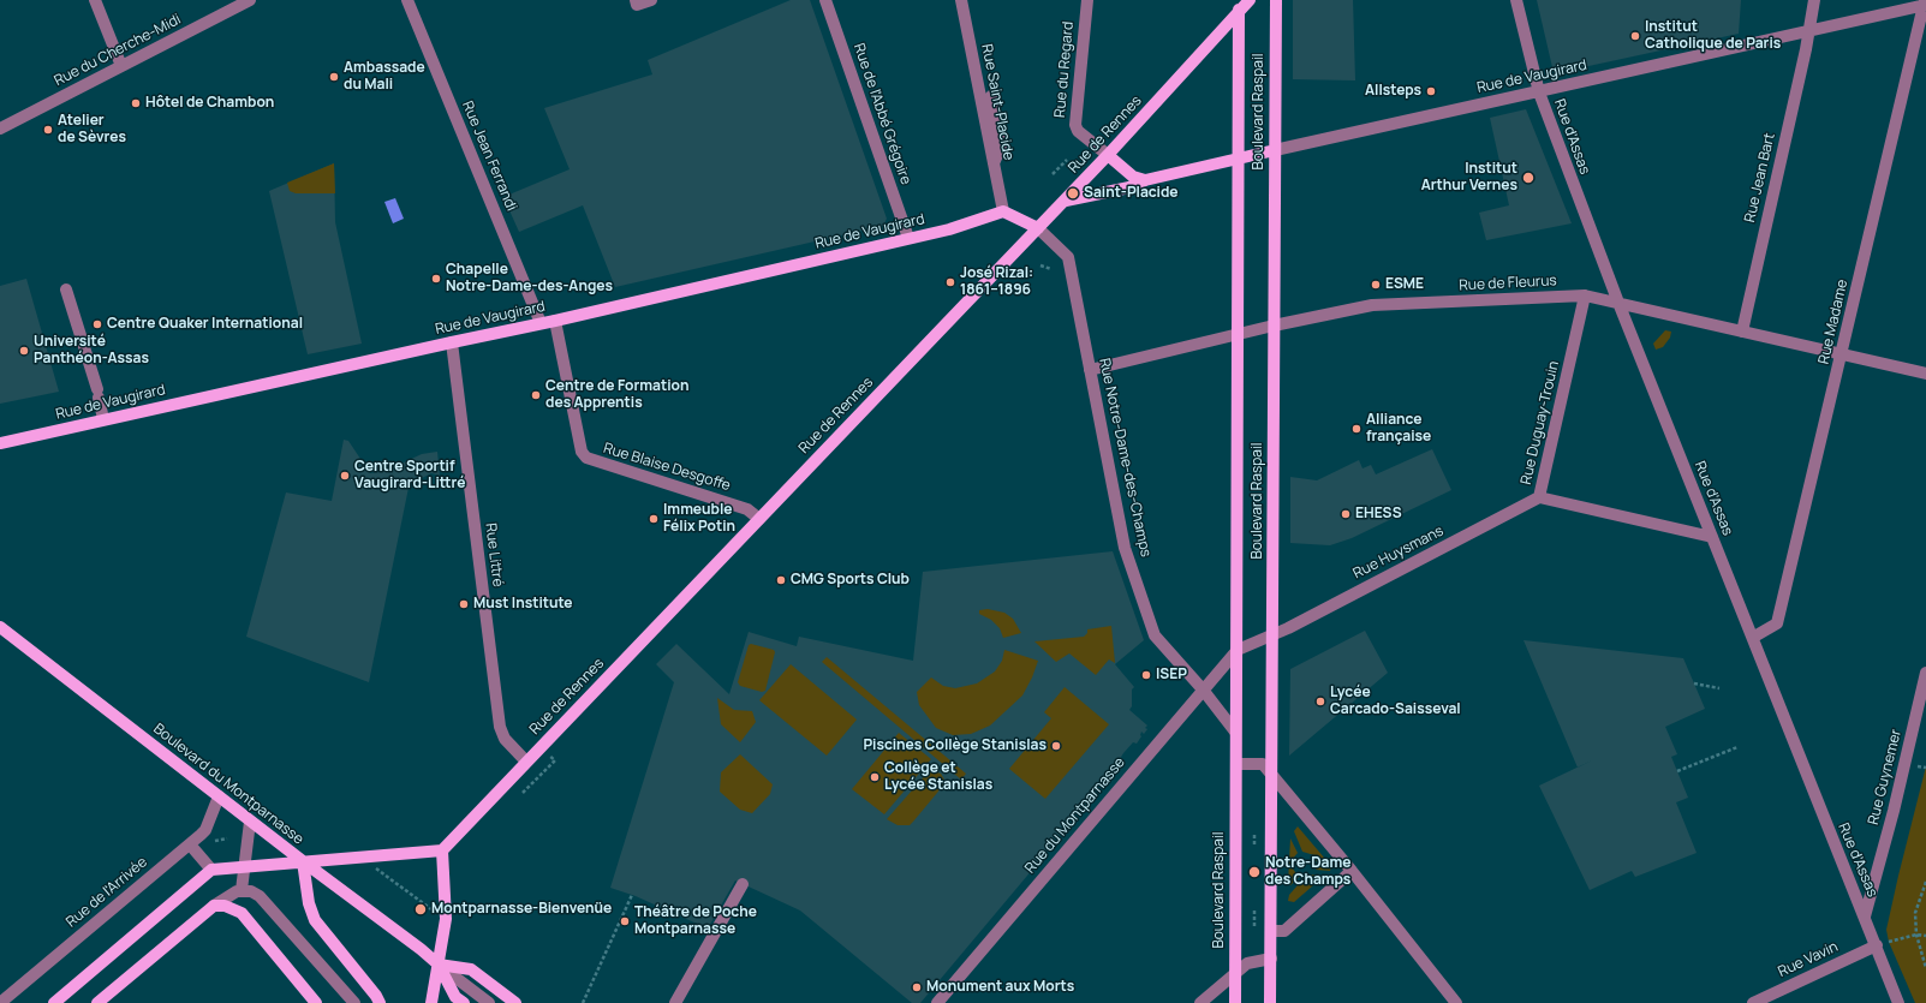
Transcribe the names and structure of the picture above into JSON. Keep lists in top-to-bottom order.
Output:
{
  "streets": {
    "main road": [
      "Rue de Vaugirard",
      "Boulevard Raspail",
      "Rue de Rennes",
      "Boulevard du Montparnasse"
    ],
    "street": [
      "Rue du Cherche-Midi",
      "Rue du Regard",
      "Rue Saint-Placide",
      "Rue de l'Abbé Grégoire",
      "Rue d'Assas",
      "Rue Jean Ferrandi",
      "Rue Jean Bart",
      "Rue de Fleurus",
      "Rue Madame",
      "Rue Duguay-Trouin",
      "Rue Notre-Dame-des-Champs",
      "Rue Blaise Desgoffe",
      "Rue Huysmans",
      "Rue Littré",
      "Rue Guynemer",
      "Rue du Montparnasse",
      "Rue de l'Arrivée",
      "Rue Vavin"
    ]
  },
  "crossings": [
    ["Rue du Regard", "Rue de Rennes"],
    ["Rue de Vaugirard", "Rue Saint-Placide"],
    ["Rue de Vaugirard", "Boulevard Raspail"],
    ["Rue de Vaugirard", "Rue de l'Abbé Grégoire"],
    ["Rue de Vaugirard", "Rue de Rennes"],
    ["Rue de Vaugirard", "Rue d'Assas"],
    ["Rue de Vaugirard", "Rue Jean Ferrandi"],
    ["Rue de Vaugirard", "Rue Jean Bart"],
    ["Rue de Vaugirard", "Rue Madame"],
    ["Rue de Vaugirard", "Rue Blaise Desgoffe"],
    ["Rue de Vaugirard", "Rue Littré"],
    ["Boulevard Raspail", "Rue de Rennes"],
    ["Boulevard Raspail", "Rue de Fleurus"],
    ["Boulevard Raspail", "Rue Notre-Dame-des-Champs"],
    ["Boulevard Raspail", "Rue Huysmans"],
    ["Boulevard Raspail", "Rue du Montparnasse"],
    ["Rue de Rennes", "Rue Notre-Dame-des-Champs"],
    ["Rue de Rennes", "Rue Blaise Desgoffe"],
    ["Rue de Rennes", "Rue Littré"],
    ["Rue d'Assas", "Rue de Fleurus"],
    ["Rue d'Assas", "Rue Madame"],
    ["Rue d'Assas", "Rue Duguay-Trouin"],
    ["Rue d'Assas", "Rue Guynemer"],
    ["Rue d'Assas", "Rue Vavin"],
    ["Rue Jean Bart", "Rue de Fleurus"],
    ["Rue de Fleurus", "Rue Madame"],
    ["Rue de Fleurus", "Rue Duguay-Trouin"],
    ["Rue de Fleurus", "Rue Notre-Dame-des-Champs"],
    ["Rue Duguay-Trouin", "Rue Huysmans"],
    ["Rue Notre-Dame-des-Champs", "Rue du Montparnasse"],
    ["Rue Huysmans", "Rue du Montparnasse"],
    ["Boulevard du Montparnasse", "Rue de l'Arrivée"]
  ],
  "places": [
    "Institut Catholique de Paris",
    "Ambassade du Mali",
    "Allsteps",
    "Hôtel de Chambon",
    "Atelier de Sèvres",
    "Institut Arthur Vernes",
    "Saint-Placide",
    "Chapelle Notre-Dame-des-Anges",
    "José Rizal: 1861–1896",
    "ESME",
    "Centre Quaker International",
    "Université Panthéon-Assas",
    "Centre de Formation des Apprentis",
    "Alliance française",
    "Centre Sportif Vaugirard-Littré",
    "EHESS",
    "Immeuble Félix Potin",
    "CMG Sports Club",
    "Must Institute",
    "ISEP",
    "Lycée Carcado-Saisseval",
    "Piscines Collège Stanislas",
    "Collège et Lycée Stanislas",
    "Notre-Dame des Champs",
    "Montparnasse-Bienvenüe",
    "Théâtre de Poche Montparnasse",
    "Monument aux Morts"
  ]
}
